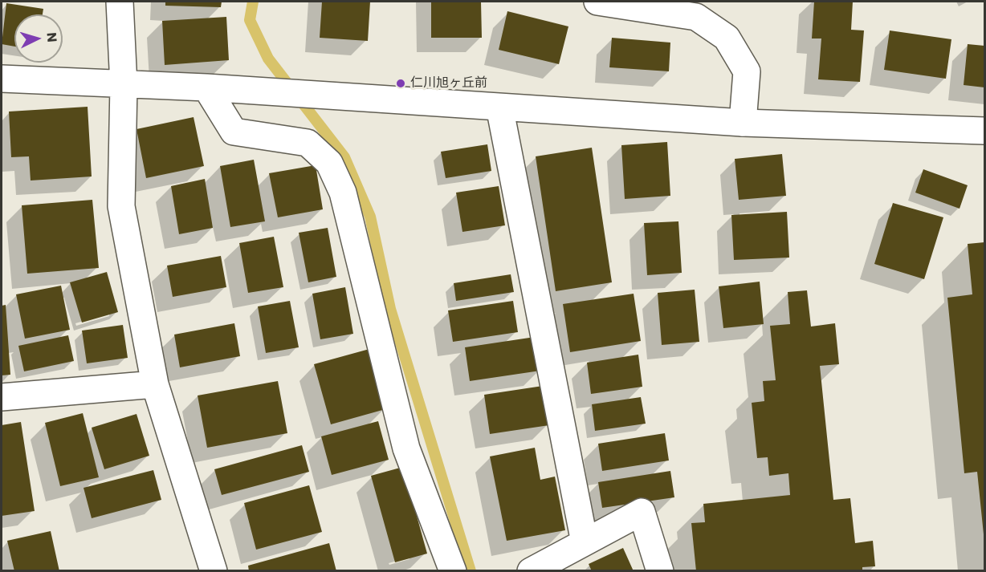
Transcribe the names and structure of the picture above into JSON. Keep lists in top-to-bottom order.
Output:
{
  "places": ["仁川旭ヶ丘前"],
  "north": "right"
}
